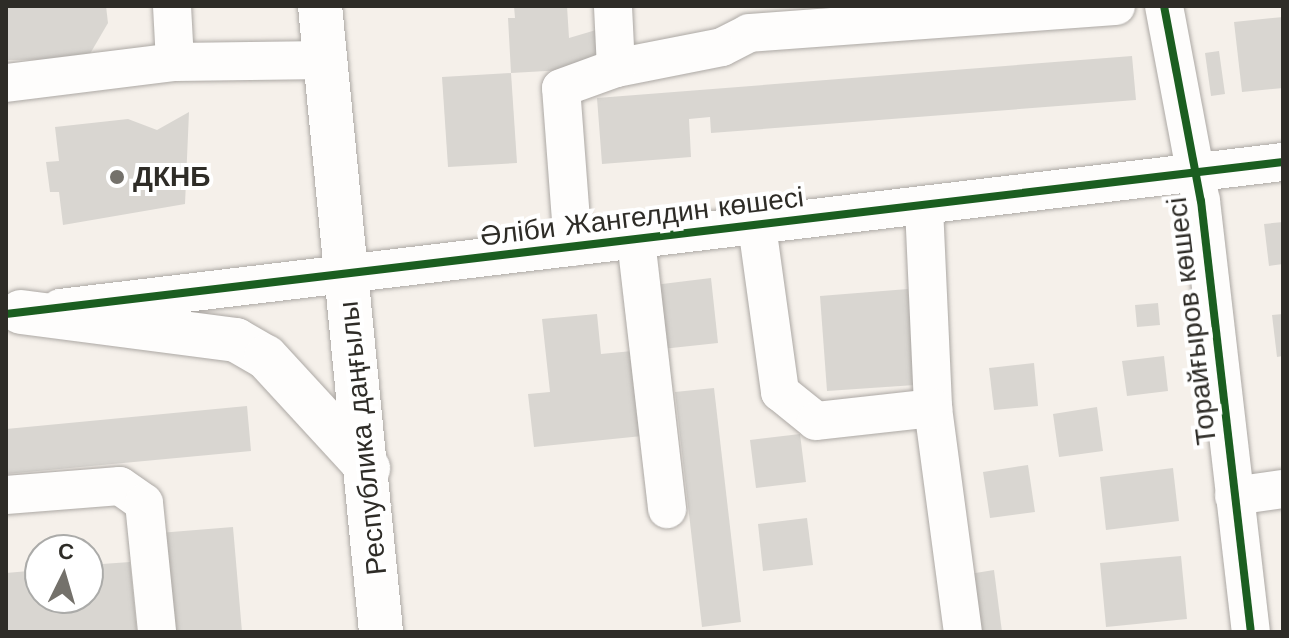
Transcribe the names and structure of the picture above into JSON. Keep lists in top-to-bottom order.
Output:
{
  "streets": {
    "main road": ["Республика даңғылы"],
    "street": ["Әліби Жангелдин көшесі", "Торайғыров көшесі"]
  },
  "crossings": [
    ["Әліби Жангелдин көшесі", "Торайғыров көшесі"],
    ["Әліби Жангелдин көшесі", "Республика даңғылы"]
  ],
  "places": ["ДКНБ"],
  "north": "top"
}
